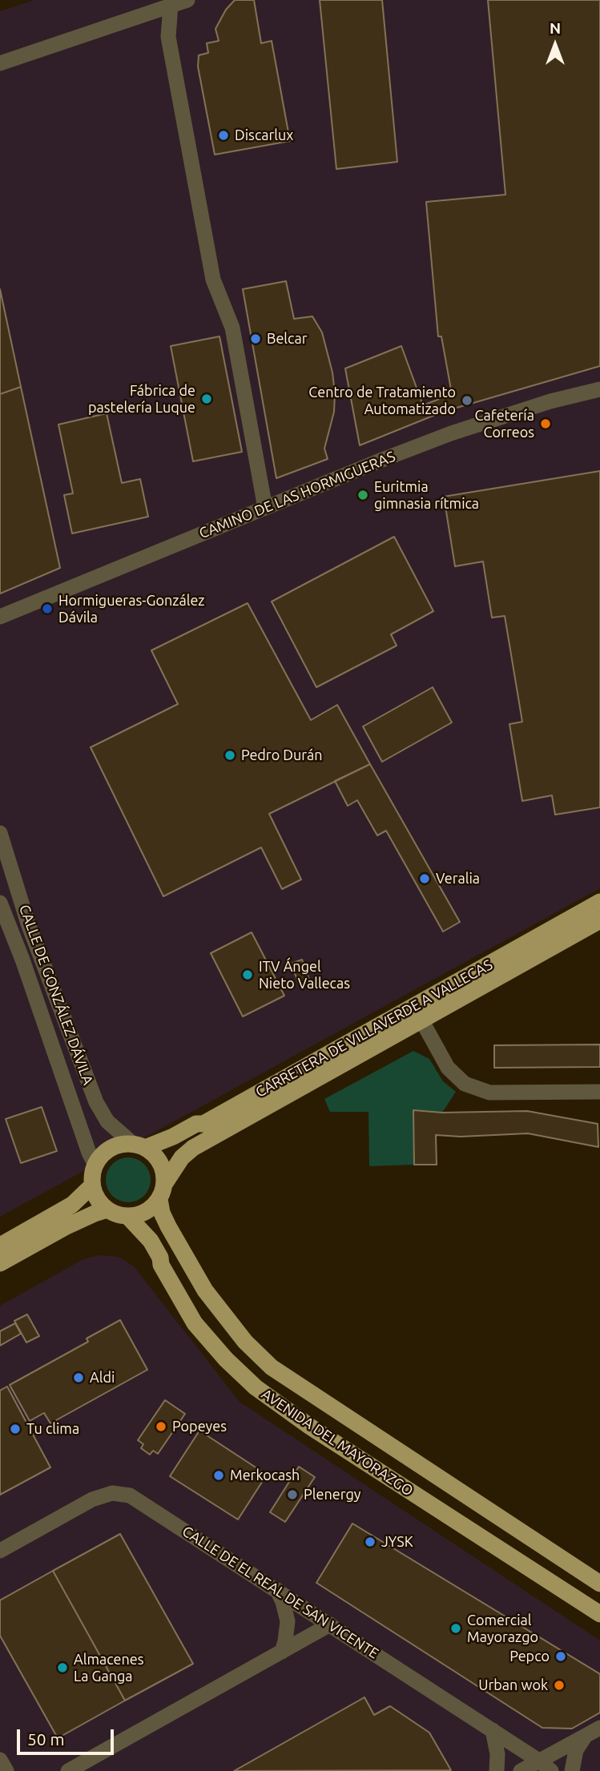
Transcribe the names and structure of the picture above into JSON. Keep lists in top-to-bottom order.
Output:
{
  "streets": {
    "main road": ["CARRETERA DE VILLAVERDE A VALLECAS", "AVENIDA DEL MAYORAZGO"],
    "street": ["CAMINO DE LAS HORMIGUERAS", "CALLE DE GONZÁLEZ DÁVILA", "CALLE DE EL REAL DE SAN VICENTE"]
  },
  "crossings": [
    ["CALLE DE GONZÁLEZ DÁVILA", "CARRETERA DE VILLAVERDE A VALLECAS"],
    ["CALLE DE GONZÁLEZ DÁVILA", "AVENIDA DEL MAYORAZGO"],
    ["CARRETERA DE VILLAVERDE A VALLECAS", "AVENIDA DEL MAYORAZGO"]
  ],
  "places": [
    "Discarlux",
    "Belcar",
    "Fábrica de pastelería Luque",
    "Centro de Tratamiento Automatizado",
    "Cafetería Correos",
    "Euritmia gimnasia rítmica",
    "Hormigueras-González Dávila",
    "Pedro Durán",
    "Veralia",
    "ITV Ángel Nieto Vallecas",
    "Aldi",
    "Popeyes",
    "Tu clima",
    "Merkocash",
    "Plenergy",
    "JYSK",
    "Comercial Mayorazgo",
    "Pepco",
    "Almacenes La Ganga",
    "Urban wok"
  ],
  "scale_bar": "50 m",
  "north": "top"
}
